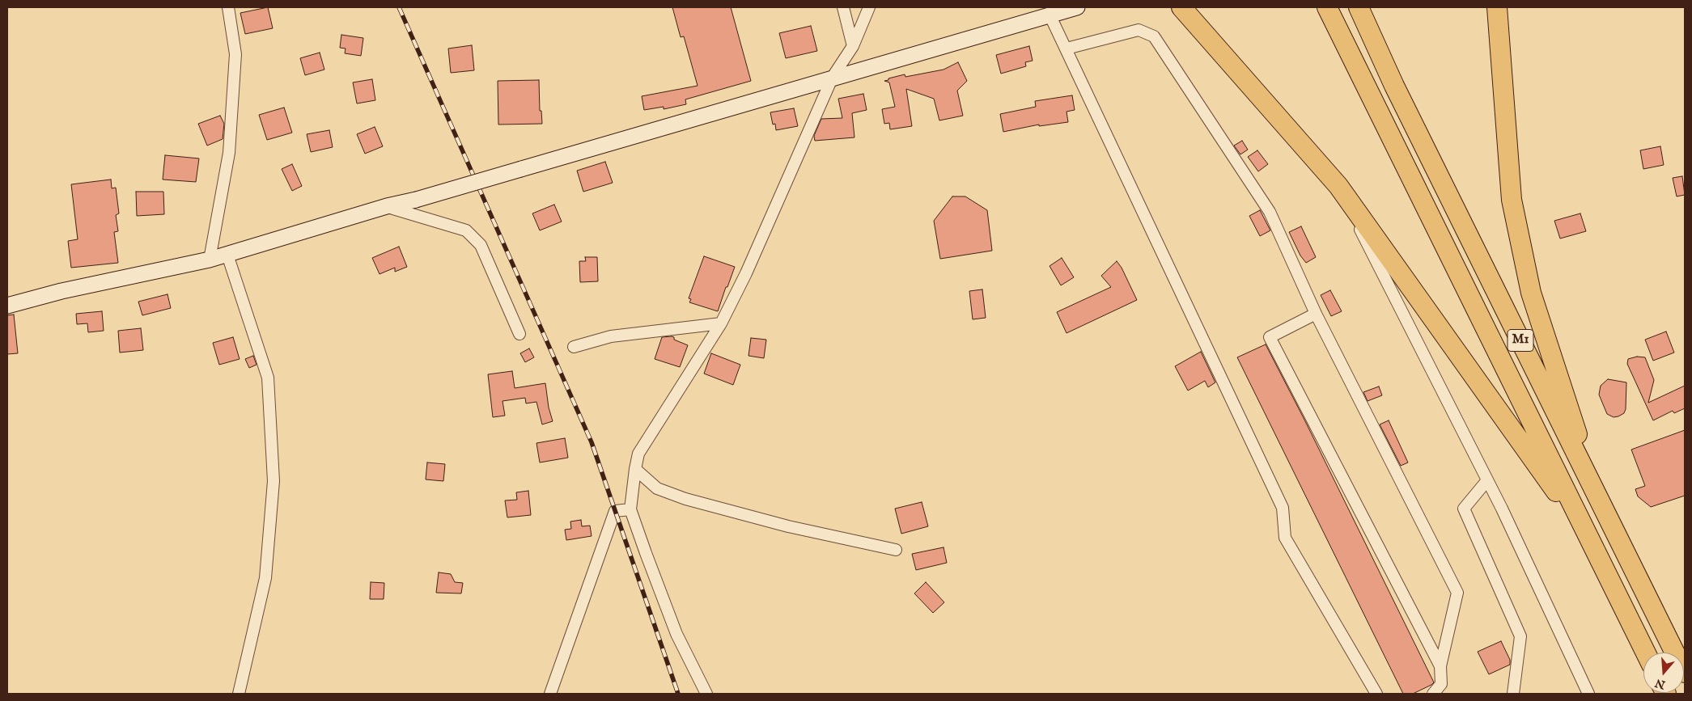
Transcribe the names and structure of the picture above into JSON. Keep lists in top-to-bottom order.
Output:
{
  "streets": {
    "highway": ["M1"]
  },
  "north": "bottom"
}
